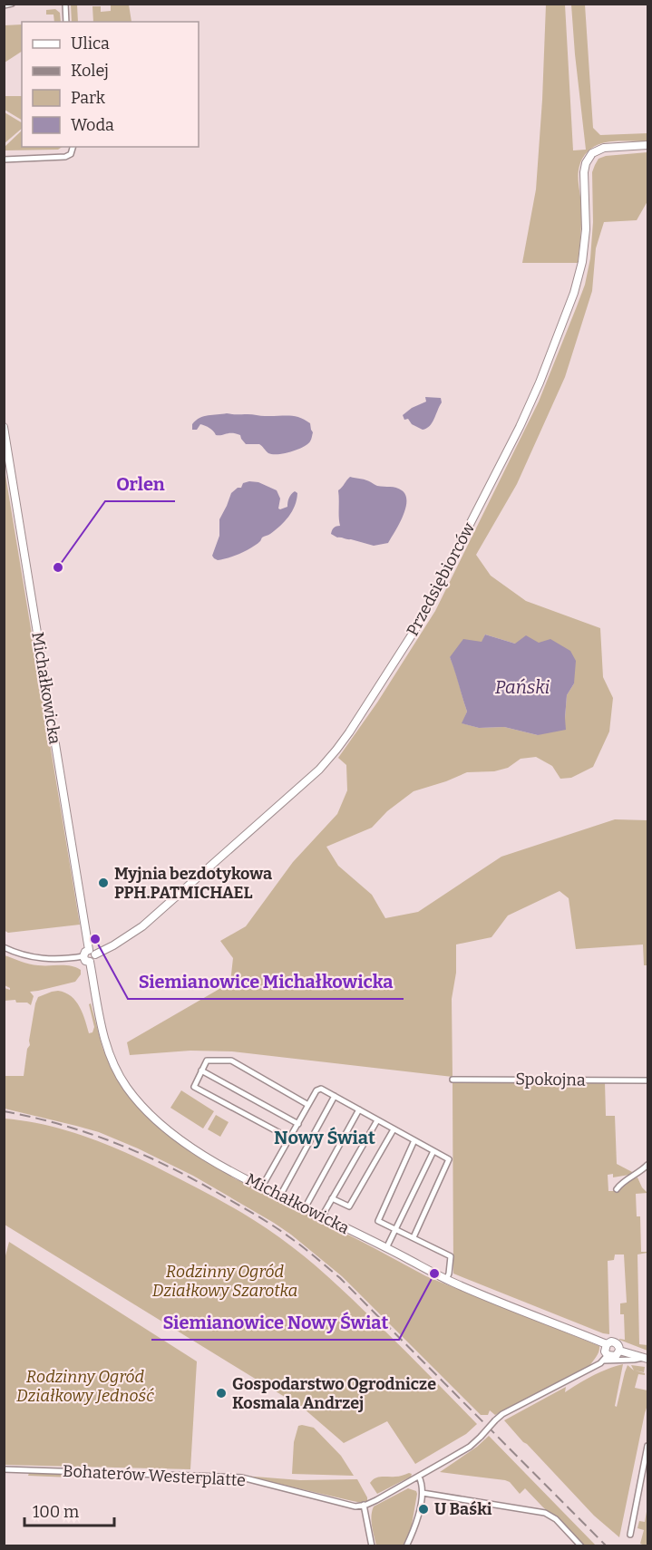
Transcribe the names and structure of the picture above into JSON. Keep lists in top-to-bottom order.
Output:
{
  "streets": {
    "street": [
      "Przedsiębiorców",
      "Michałkowicka",
      "Spokojna",
      "Bohaterów Westerplatte"
    ]
  },
  "crossings": [
    ["Przedsiębiorców", "Michałkowicka"]
  ],
  "districts": ["Nowy Świat"],
  "water": ["Pański"],
  "parks": ["Rodzinny Ogród Działkowy Szarotka", "Rodzinny Ogród Działkowy Jedność"],
  "places": [
    "Orlen",
    "Myjnia bezdotykowa PPH.PATMICHAEL",
    "Siemianowice Michałkowicka",
    "Siemianowice Nowy Świat",
    "Gospodarstwo Ogrodnicze Kosmala Andrzej",
    "U Baśki"
  ],
  "legend": [
    "Ulica",
    "Kolej",
    "Park",
    "Woda"
  ],
  "scale_bar": "100 m"
}
